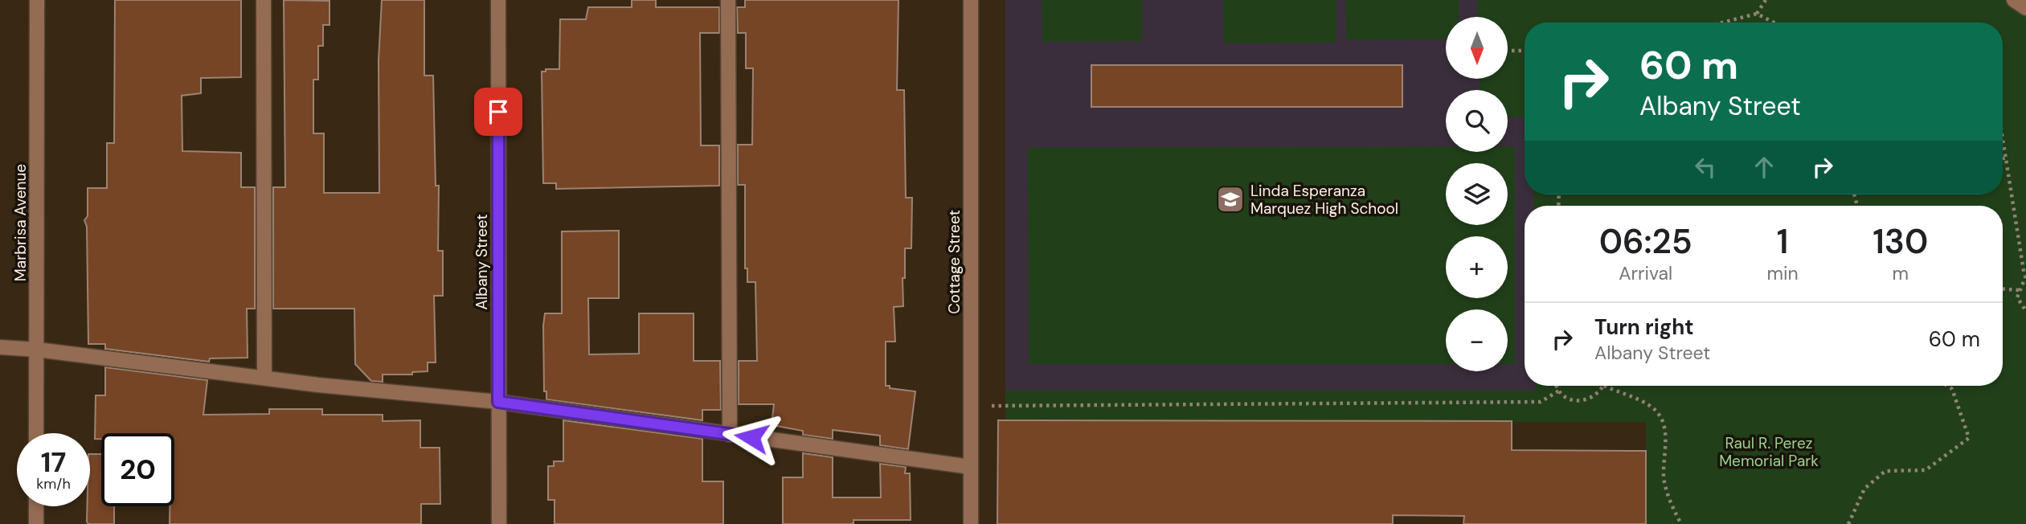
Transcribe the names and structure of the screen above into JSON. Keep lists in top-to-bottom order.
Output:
{
  "streets": {
    "street": ["Marbrisa Avenue", "Albany Street", "Cottage Street"]
  },
  "parks": ["Raul R. Perez Memorial Park"],
  "places": {
    "school or university": ["Linda Esperanza Marquez High School"]
  },
  "north": "bottom",
  "page": {
    "map_buttons": ["+", "−"],
    "turn": ["60 m", "Albany Street"],
    "eta": [
      "06:25",
      "Arrival",
      "1",
      "min",
      "130",
      "m"
    ],
    "list": [
      {
        "name": "Turn right",
        "note": "Albany Street",
        "value": "60 m"
      }
    ],
    "speed": "17 km/h",
    "limit": "20"
  }
}
